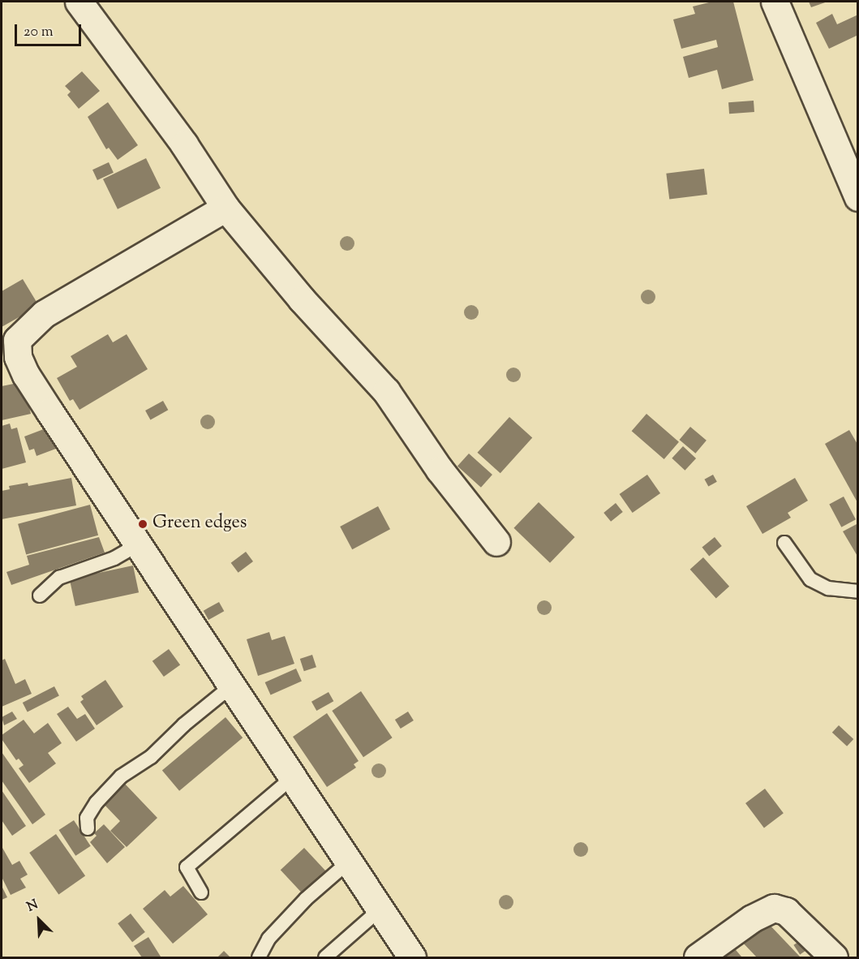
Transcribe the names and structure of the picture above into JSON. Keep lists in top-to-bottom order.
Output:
{
  "places": ["Green edges"],
  "scale_bar": "20 m",
  "north": "top left"
}
